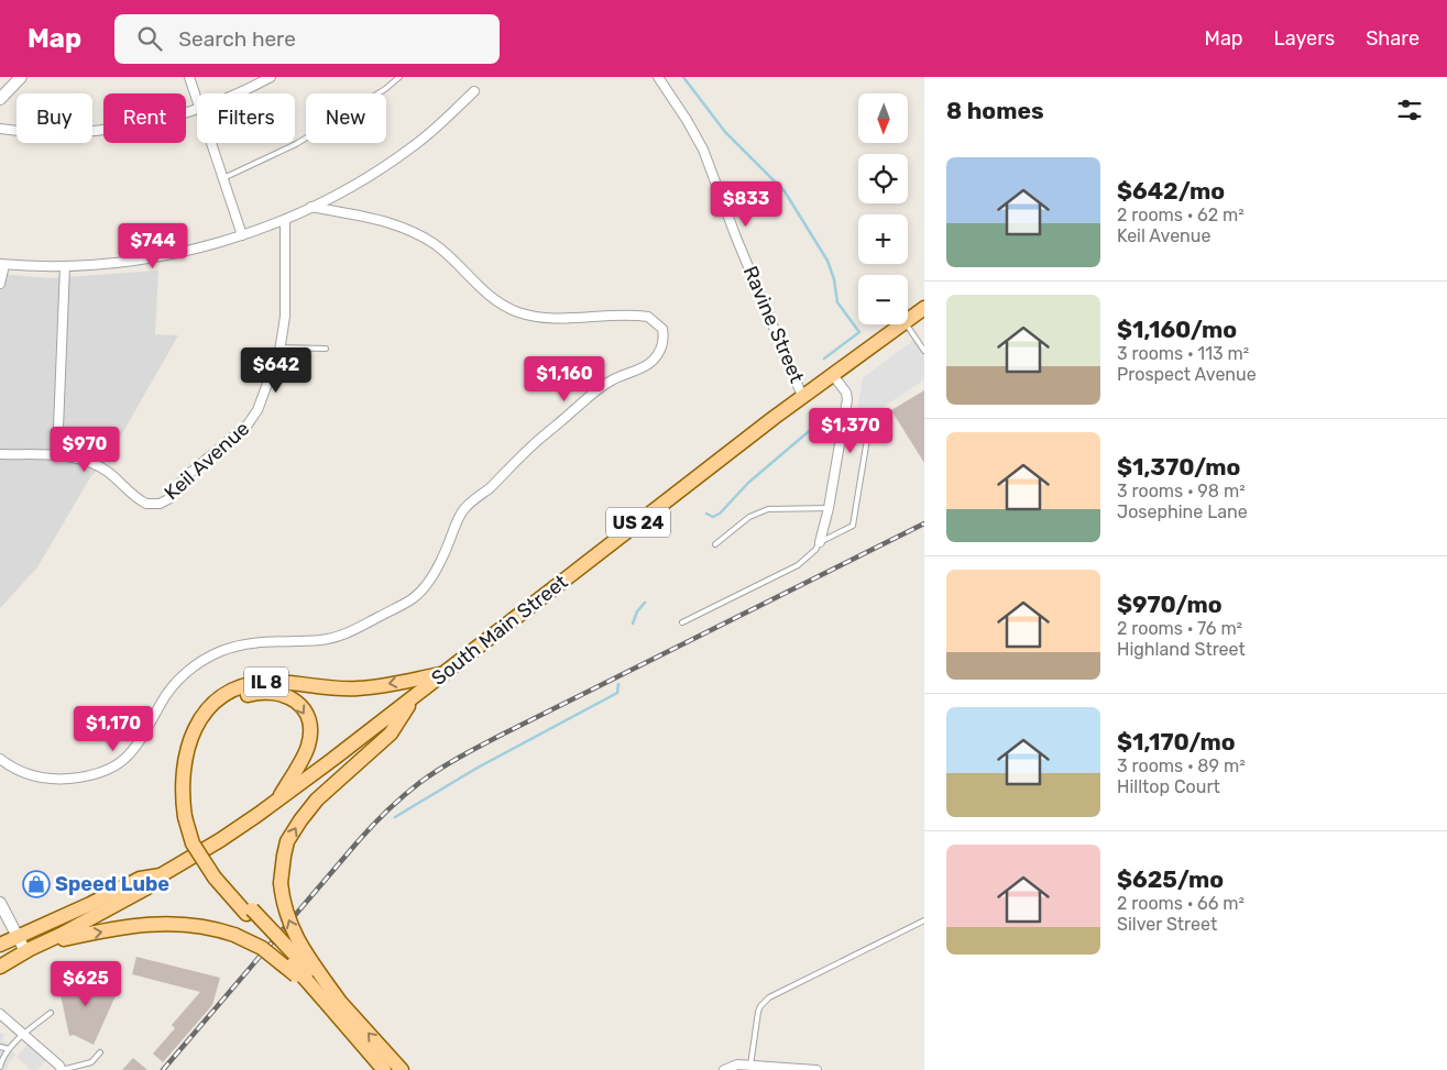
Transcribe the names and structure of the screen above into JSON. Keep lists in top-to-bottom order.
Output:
{
  "streets": {
    "main road": ["US 24", "South Main Street", "IL 8"],
    "street": ["Ravine Street", "Keil Avenue"]
  },
  "crossings": [
    ["Ravine Street", "South Main Street"],
    ["US 24", "South Main Street"],
    ["South Main Street", "IL 8"]
  ],
  "places": {
    "shop": ["Speed Lube"]
  },
  "north": "bottom",
  "page": {
    "header": "Map",
    "search": "Search here",
    "nav": ["Map", "Layers", "Share"],
    "heading": "8 homes",
    "map_buttons": ["+", "−"],
    "chip": [
      "Buy",
      "Rent",
      "Filters",
      "New"
    ],
    "list": [
      {
        "name": "$642/mo",
        "note": "2 rooms · 62 m² · Keil Avenue"
      },
      {
        "name": "$1,160/mo",
        "note": "3 rooms · 113 m² · Prospect Avenue"
      },
      {
        "name": "$1,370/mo",
        "note": "3 rooms · 98 m² · Josephine Lane"
      },
      {
        "name": "$970/mo",
        "note": "2 rooms · 76 m² · Highland Street"
      },
      {
        "name": "$1,170/mo",
        "note": "3 rooms · 89 m² · Hilltop Court"
      },
      {
        "name": "$625/mo",
        "note": "2 rooms · 66 m² · Silver Street"
      }
    ],
    "price": [
      "$833",
      "$744",
      "$642",
      "$1,160",
      "$1,370",
      "$970",
      "$1,170",
      "$625"
    ]
  }
}
